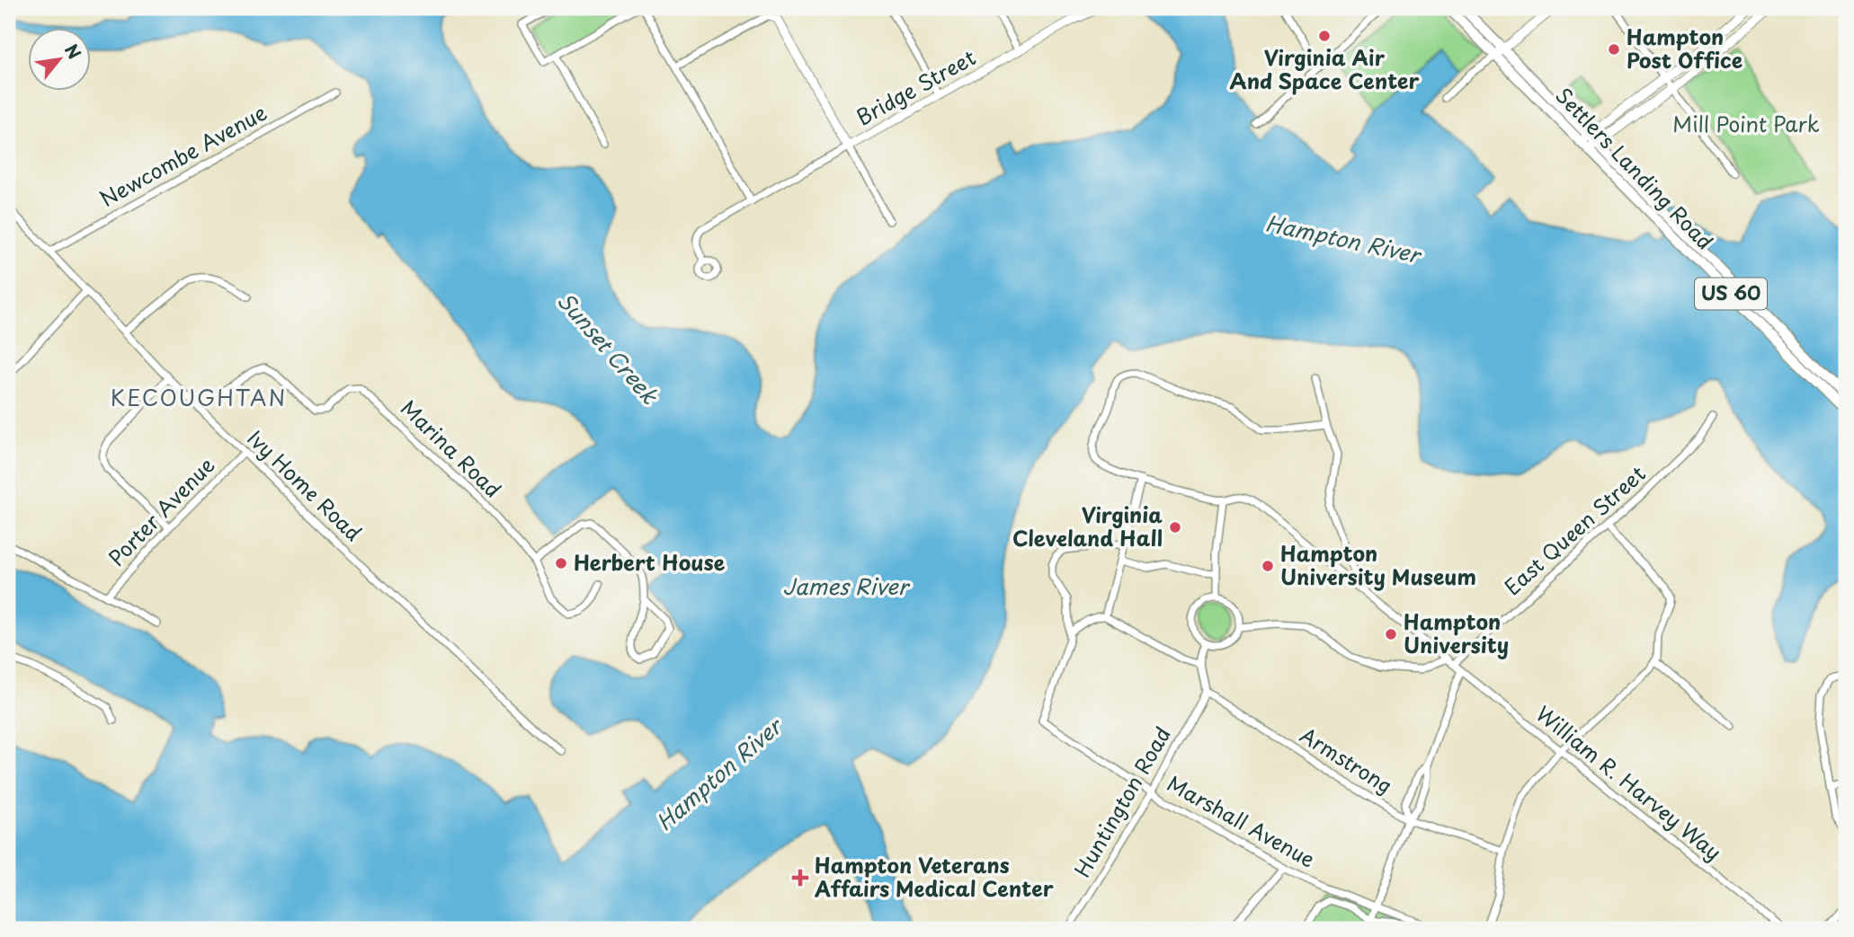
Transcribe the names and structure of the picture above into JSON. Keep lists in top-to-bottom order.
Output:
{
  "streets": {
    "main road": ["Settlers Landing Road", "US 60"],
    "street": [
      "Bridge Street",
      "Newcombe Avenue",
      "Marina Road",
      "Ivy Home Road",
      "Porter Avenue",
      "East Queen Street",
      "Armstrong",
      "William R. Harvey Way",
      "Huntington Road",
      "Marshall Avenue"
    ]
  },
  "crossings": [
    ["Newcombe Avenue", "Ivy Home Road"],
    ["Marina Road", "Ivy Home Road"],
    ["Ivy Home Road", "Porter Avenue"],
    ["East Queen Street", "William R. Harvey Way"],
    ["Armstrong", "Huntington Road"],
    ["Huntington Road", "Marshall Avenue"]
  ],
  "districts": ["KECOUGHTAN"],
  "water": ["Hampton River", "Sunset Creek", "James River"],
  "parks": ["Mill Point Park"],
  "places": {
    "other": [
      "Virginia Air And Space Center",
      "Hampton Post Office",
      "Virginia Cleveland Hall",
      "Herbert House",
      "Hampton University Museum",
      "Hampton University"
    ],
    "health": ["Hampton Veterans Affairs Medical Center"]
  },
  "north": "top right"
}
